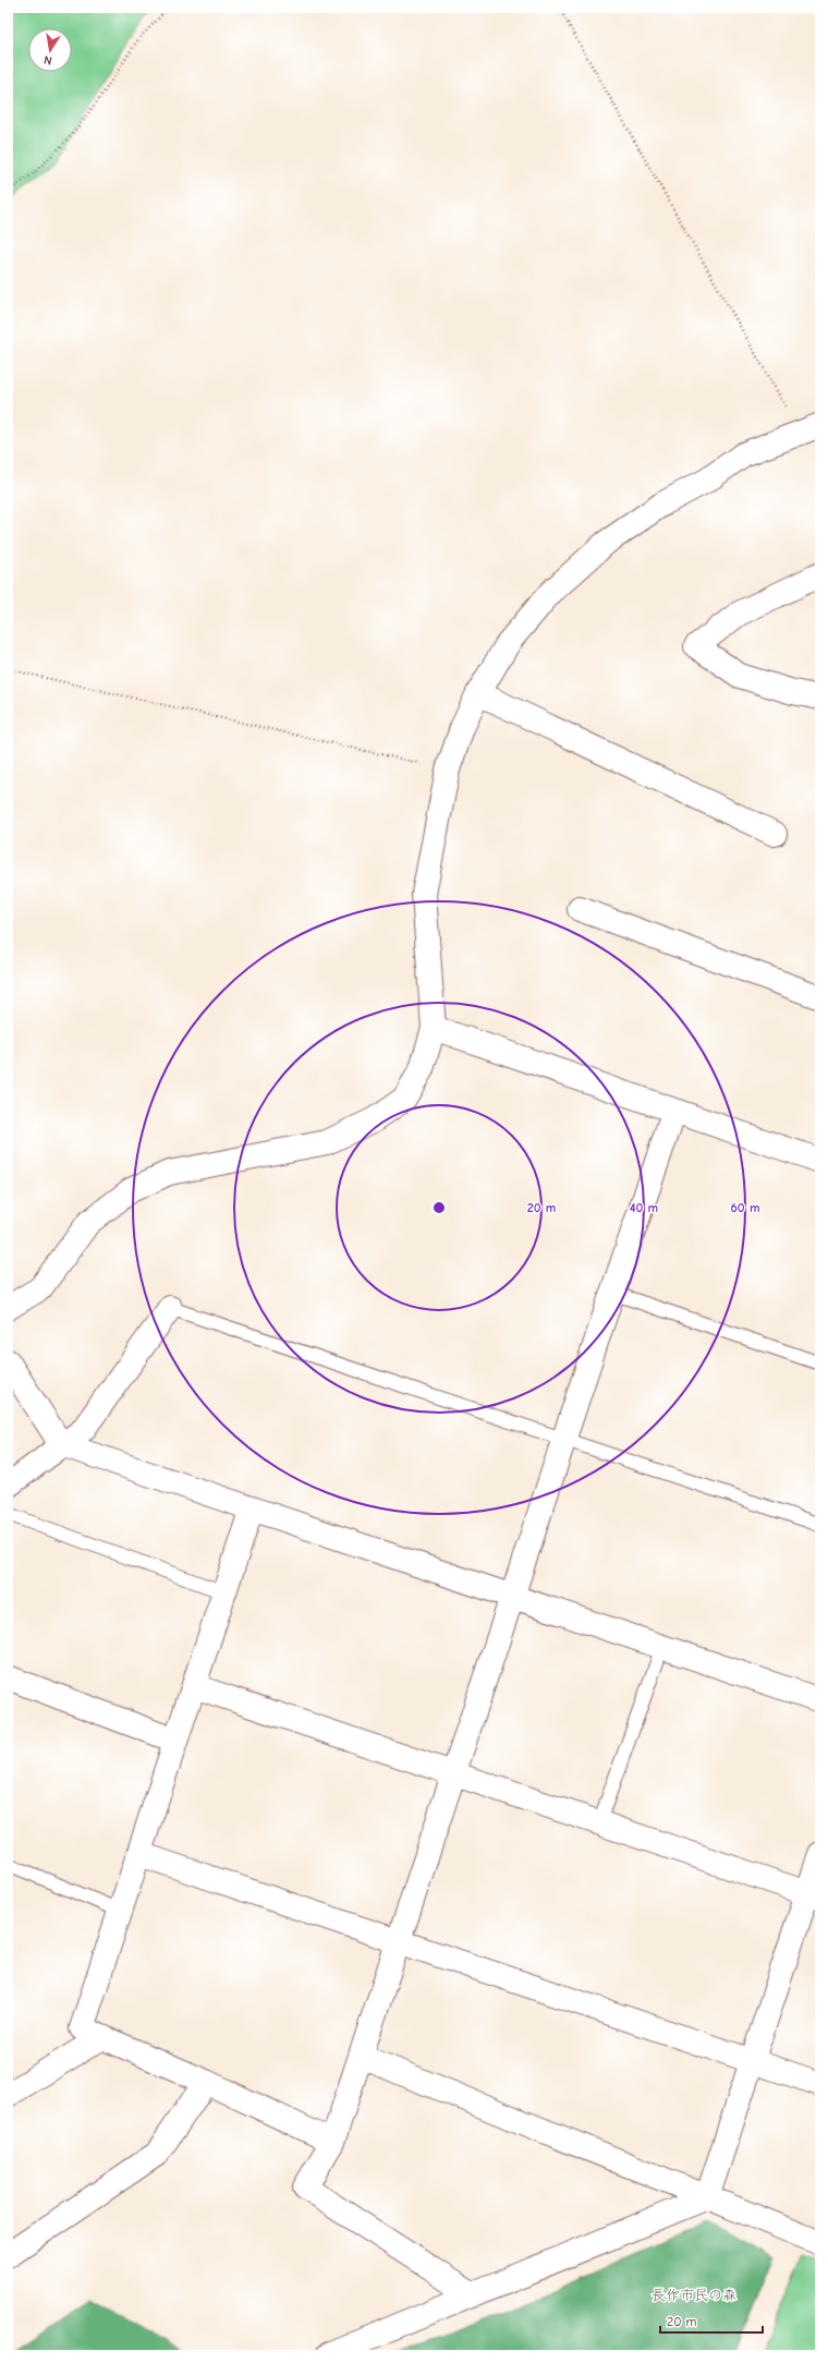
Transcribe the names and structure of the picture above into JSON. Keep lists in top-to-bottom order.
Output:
{
  "parks": ["長作市民の森"],
  "scale_bar": "20 m",
  "north": "bottom",
  "rings": ["20 m", "40 m", "60 m"]
}
